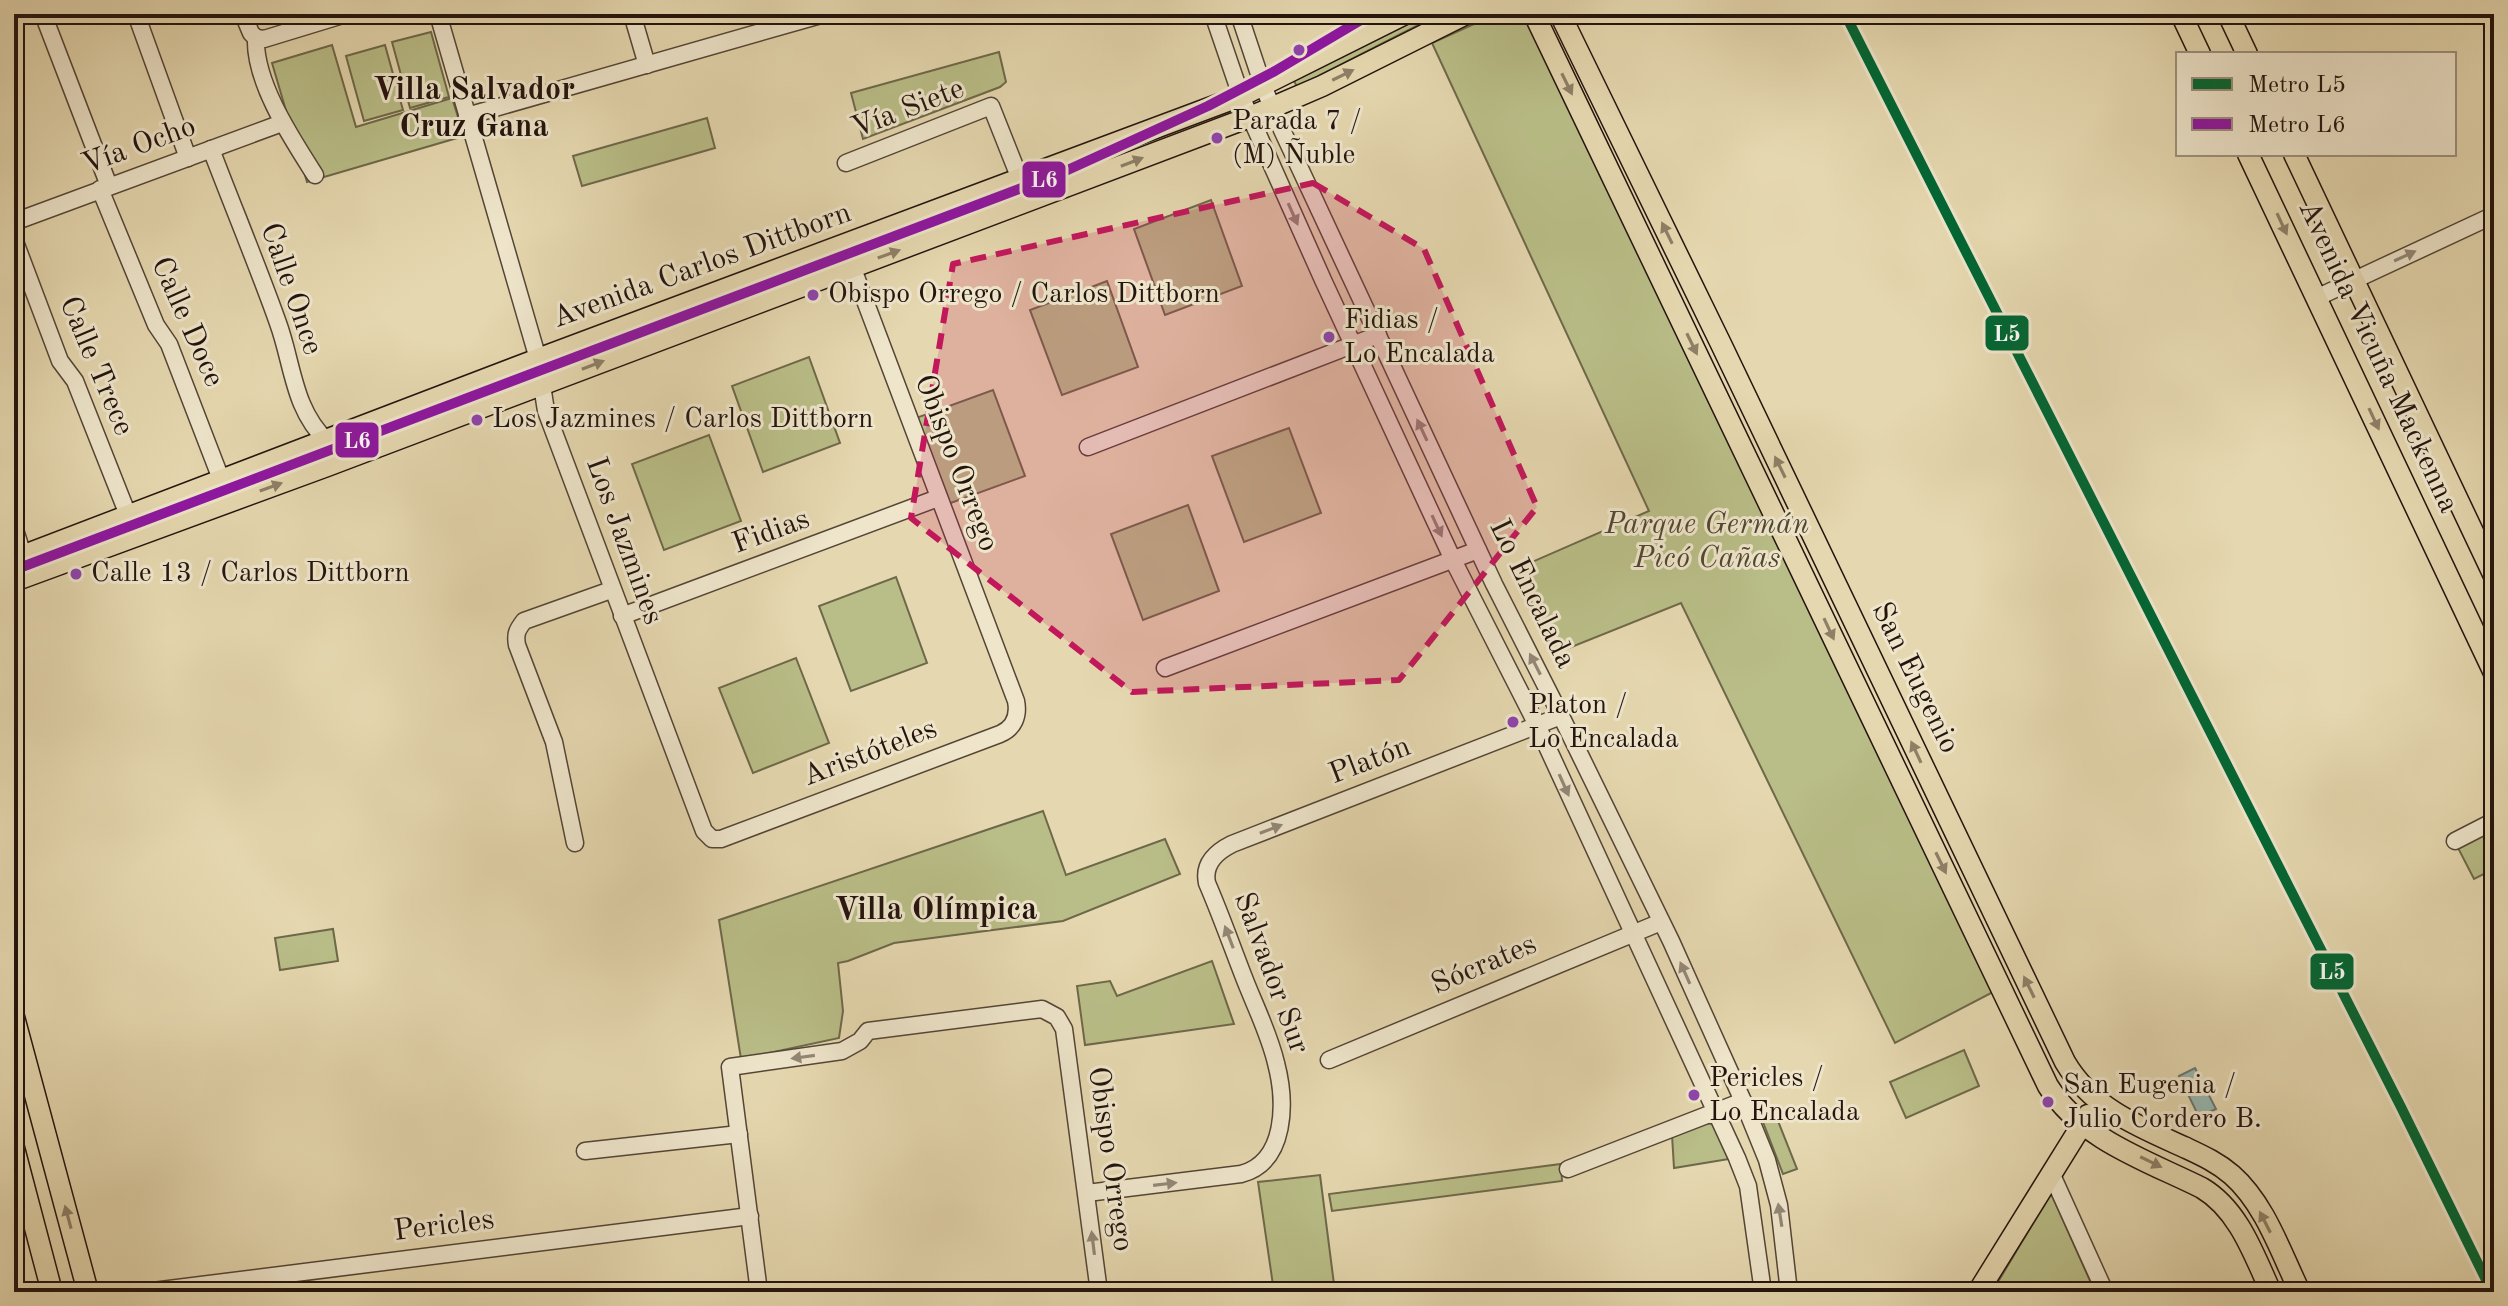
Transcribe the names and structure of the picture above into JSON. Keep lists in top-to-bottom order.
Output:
{
  "streets": {
    "main road": ["Avenida Carlos Dittborn", "Avenida Vicuña Mackenna", "San Eugenio"],
    "street": [
      "Vía Siete",
      "Vía Ocho",
      "Calle Once",
      "Calle Doce",
      "Calle Trece",
      "Obispo Orrego",
      "Fidias",
      "Los Jazmines",
      "Lo Encalada",
      "Aristóteles",
      "Platón",
      "Sócrates",
      "Salvador Sur",
      "Pericles"
    ]
  },
  "crossings": [
    ["Vía Siete", "Avenida Carlos Dittborn"],
    ["Vía Ocho", "Calle Once"],
    ["Vía Ocho", "Calle Doce"],
    ["Avenida Carlos Dittborn", "Calle Once"],
    ["Avenida Carlos Dittborn", "Calle Doce"],
    ["Avenida Carlos Dittborn", "Calle Trece"],
    ["Avenida Carlos Dittborn", "Obispo Orrego"],
    ["Avenida Carlos Dittborn", "Los Jazmines"],
    ["Avenida Carlos Dittborn", "Lo Encalada"],
    ["Obispo Orrego", "Fidias"],
    ["Obispo Orrego", "Aristóteles"],
    ["Obispo Orrego", "Salvador Sur"],
    ["Fidias", "Los Jazmines"],
    ["Los Jazmines", "Aristóteles"],
    ["Lo Encalada", "Platón"],
    ["Lo Encalada", "Sócrates"],
    ["Platón", "Salvador Sur"]
  ],
  "one_way": ["Platón"],
  "districts": ["Villa Salvador Cruz Gana", "Villa Olímpica"],
  "parks": ["Parque Germán Picó Cañas"],
  "places": [
    "Parada 7 / (M) Ñuble",
    "Obispo Orrego / Carlos Dittborn",
    "Fidias / Lo Encalada",
    "Los Jazmines / Carlos Dittborn",
    "Calle 13 / Carlos Dittborn",
    "Platon / Lo Encalada",
    "Pericles / Lo Encalada",
    "San Eugenia / Julio Cordero B."
  ],
  "lines": ["metro line L5", "metro line L6"],
  "legend": ["Metro L5", "Metro L6"]
}
